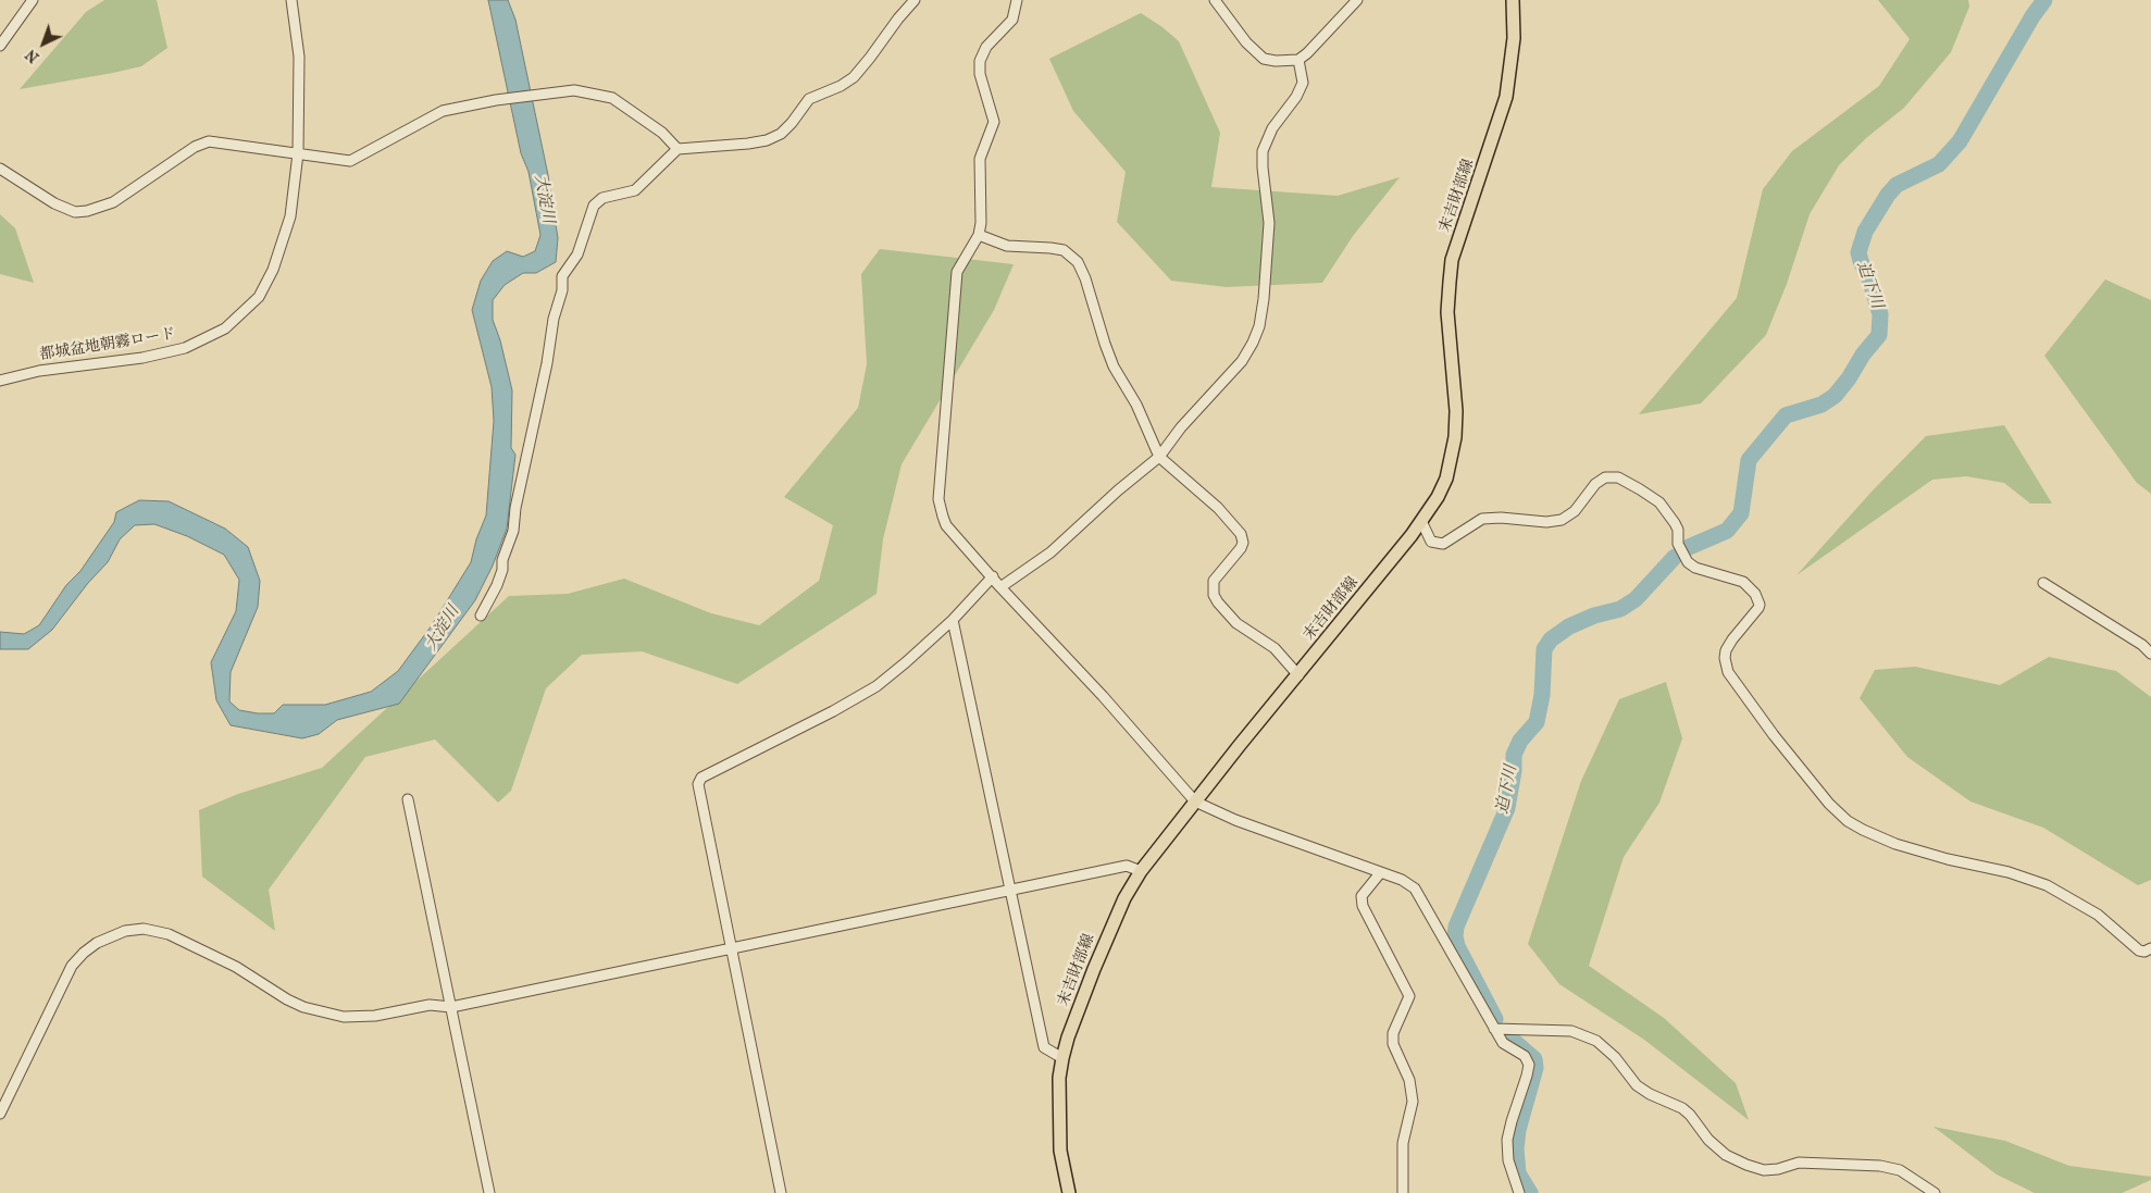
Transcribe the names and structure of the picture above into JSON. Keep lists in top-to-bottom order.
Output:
{
  "streets": {
    "main road": ["末吉財部線"],
    "street": ["都城盆地朝霧ロード"]
  },
  "water": ["大淀川", "迫下川"],
  "north": "bottom left"
}
